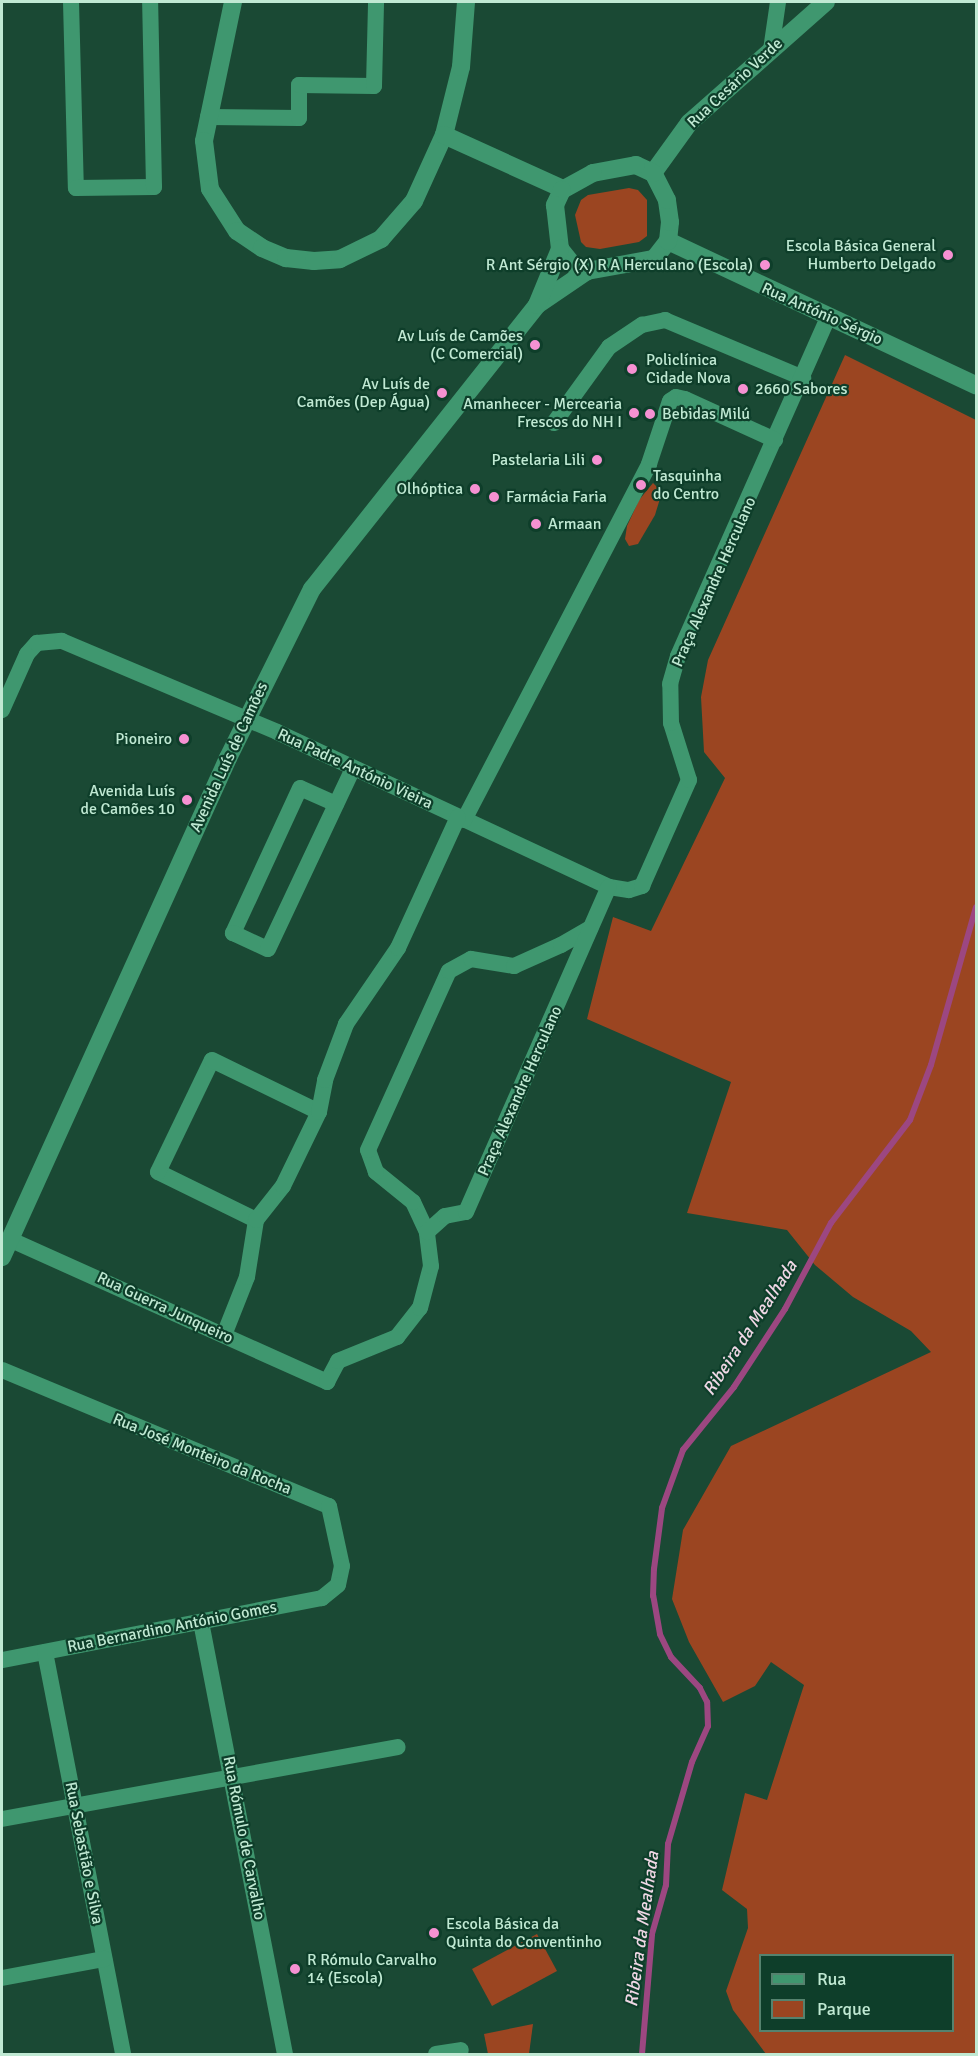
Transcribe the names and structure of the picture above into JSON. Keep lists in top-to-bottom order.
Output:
{
  "streets": {
    "street": [
      "Rua Cesário Verde",
      "Rua António Sérgio",
      "Praça Alexandre Herculano",
      "Avenida Luís de Camões",
      "Rua Padre António Vieira",
      "Rua Guerra Junqueiro",
      "Rua José Monteiro da Rocha",
      "Rua Bernardino António Gomes",
      "Rua Rómulo de Carvalho",
      "Rua Sebastião e Silva"
    ]
  },
  "crossings": [
    ["Rua Cesário Verde", "Rua António Sérgio"],
    ["Rua António Sérgio", "Praça Alexandre Herculano"],
    ["Praça Alexandre Herculano", "Rua Padre António Vieira"],
    ["Praça Alexandre Herculano", "Rua Guerra Junqueiro"],
    ["Avenida Luís de Camões", "Rua Padre António Vieira"],
    ["Avenida Luís de Camões", "Rua Guerra Junqueiro"],
    ["Rua José Monteiro da Rocha", "Rua Bernardino António Gomes"],
    ["Rua Bernardino António Gomes", "Rua Rómulo de Carvalho"],
    ["Rua Bernardino António Gomes", "Rua Sebastião e Silva"]
  ],
  "water": ["Ribeira da Mealhada"],
  "places": [
    "Escola Básica General Humberto Delgado",
    "R Ant Sérgio (X) R A Herculano (Escola)",
    "Av Luís de Camões (C Comercial)",
    "Policlínica Cidade Nova",
    "2660 Sabores",
    "Av Luís de Camões (Dep Água)",
    "Amanhecer - Mercearia Frescos do NH I",
    "Bebidas Milú",
    "Pastelaria Lili",
    "Tasquinha do Centro",
    "Olhóptica",
    "Farmácia Faria",
    "Armaan",
    "Pioneiro",
    "Avenida Luís de Camões 10",
    "Escola Básica da Quinta do Conventinho",
    "R Rómulo Carvalho 14 (Escola)"
  ],
  "legend": ["Rua", "Parque"]
}
